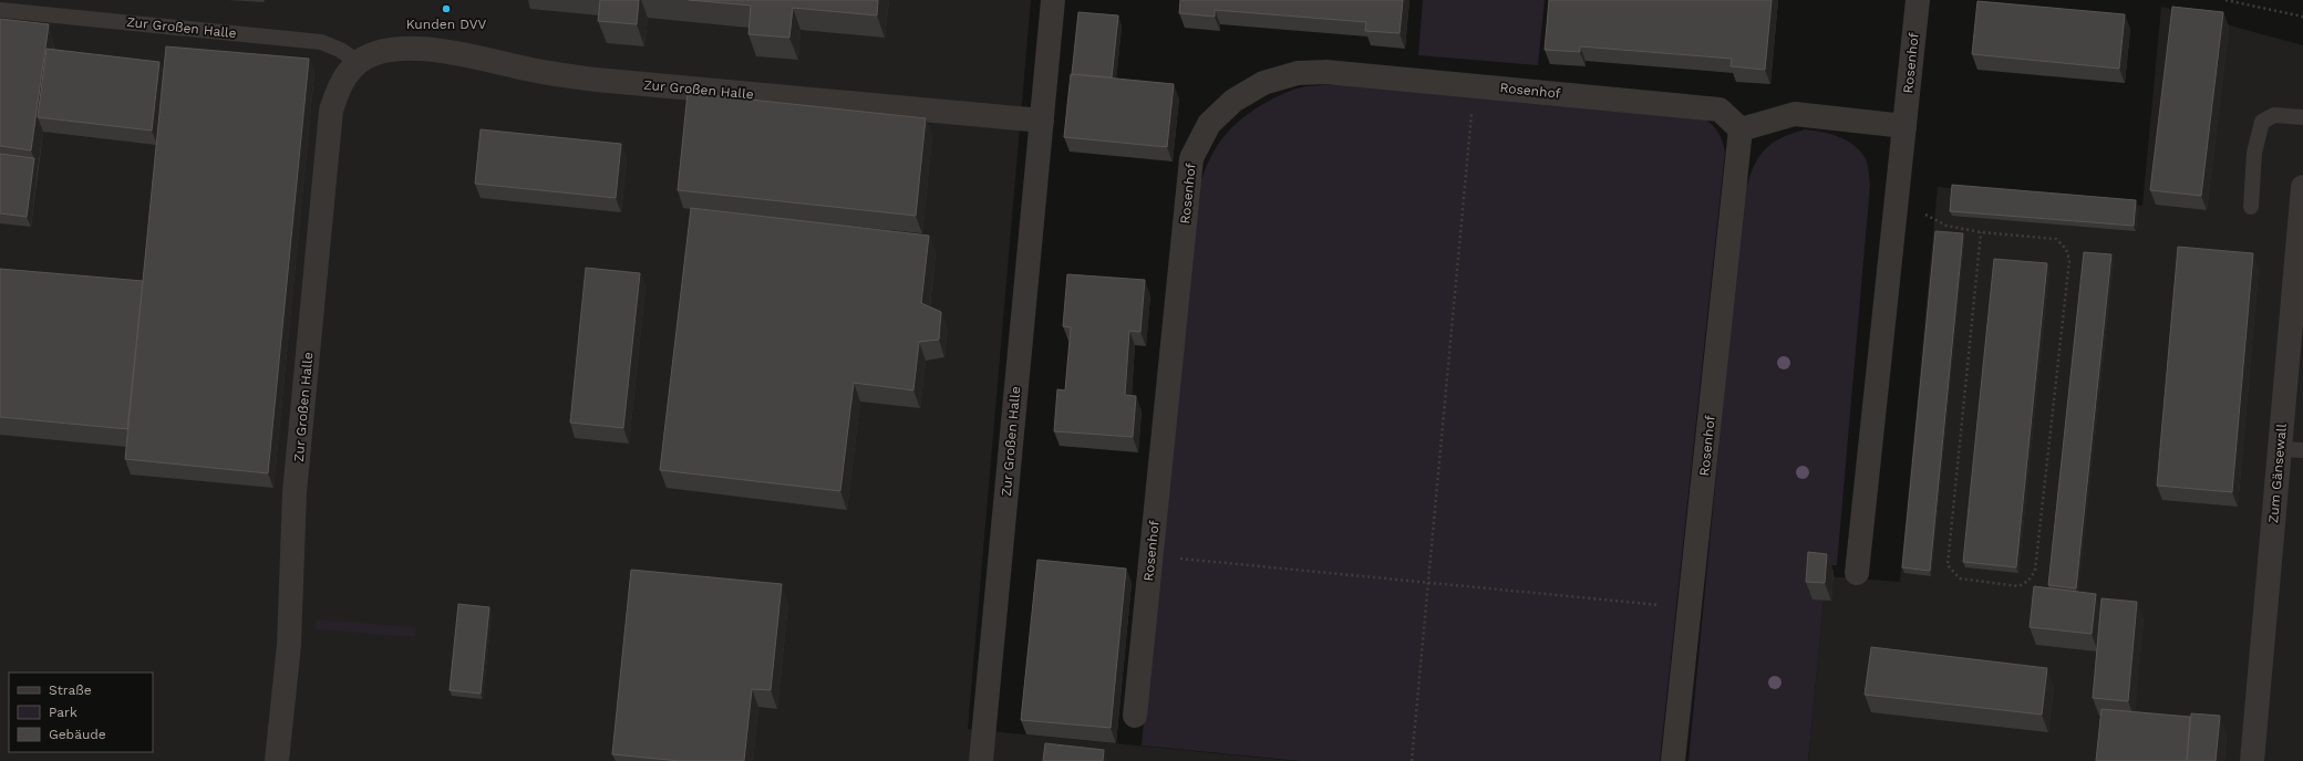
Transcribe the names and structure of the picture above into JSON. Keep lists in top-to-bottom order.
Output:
{
  "streets": {
    "street": ["Zur Großen Halle", "Rosenhof", "Zum Gänsewall"]
  },
  "places": ["Kunden DVV"],
  "legend": ["Straße", "Park", "Gebäude"]
}
